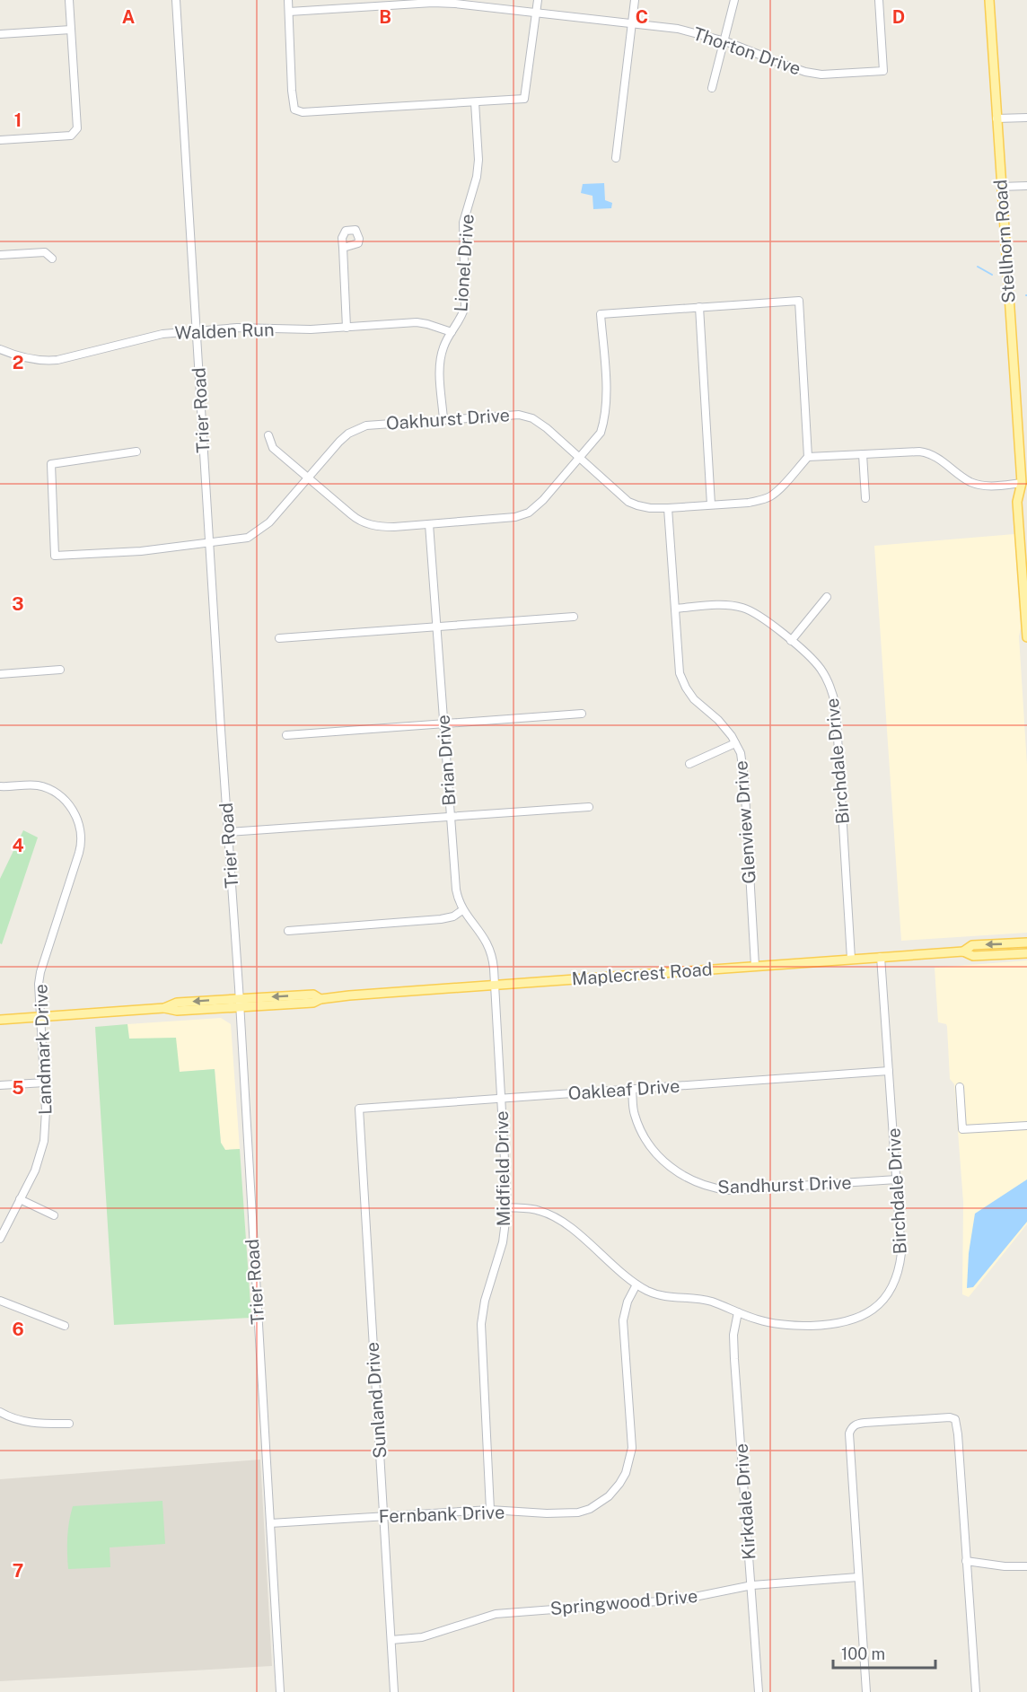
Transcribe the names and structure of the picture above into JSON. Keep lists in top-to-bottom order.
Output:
{
  "streets": {
    "main road": ["Stellhorn Road", "Maplecrest Road"],
    "street": [
      "Thorton Drive",
      "Lionel Drive",
      "Walden Run",
      "Trier Road",
      "Oakhurst Drive",
      "Brian Drive",
      "Birchdale Drive",
      "Glenview Drive",
      "Landmark Drive",
      "Oakleaf Drive",
      "Midfield Drive",
      "Sandhurst Drive",
      "Sunland Drive",
      "Kirkdale Drive",
      "Fernbank Drive",
      "Springwood Drive"
    ]
  },
  "crossings": [
    ["Lionel Drive", "Walden Run"],
    ["Lionel Drive", "Oakhurst Drive"],
    ["Walden Run", "Trier Road"],
    ["Trier Road", "Oakhurst Drive"],
    ["Trier Road", "Maplecrest Road"],
    ["Trier Road", "Fernbank Drive"],
    ["Oakhurst Drive", "Glenview Drive"],
    ["Brian Drive", "Maplecrest Road"],
    ["Brian Drive", "Midfield Drive"],
    ["Birchdale Drive", "Glenview Drive"],
    ["Birchdale Drive", "Maplecrest Road"],
    ["Birchdale Drive", "Oakleaf Drive"],
    ["Birchdale Drive", "Sandhurst Drive"],
    ["Birchdale Drive", "Kirkdale Drive"],
    ["Glenview Drive", "Maplecrest Road"],
    ["Maplecrest Road", "Landmark Drive"],
    ["Maplecrest Road", "Midfield Drive"],
    ["Oakleaf Drive", "Midfield Drive"],
    ["Oakleaf Drive", "Sandhurst Drive"],
    ["Oakleaf Drive", "Sunland Drive"],
    ["Midfield Drive", "Fernbank Drive"],
    ["Sunland Drive", "Fernbank Drive"],
    ["Sunland Drive", "Springwood Drive"],
    ["Kirkdale Drive", "Springwood Drive"]
  ],
  "scale_bar": "100 m",
  "grid": {
    "columns": [
      "A",
      "B",
      "C",
      "D"
    ],
    "rows": [
      "1",
      "2",
      "3",
      "4",
      "5",
      "6",
      "7"
    ]
  }
}
